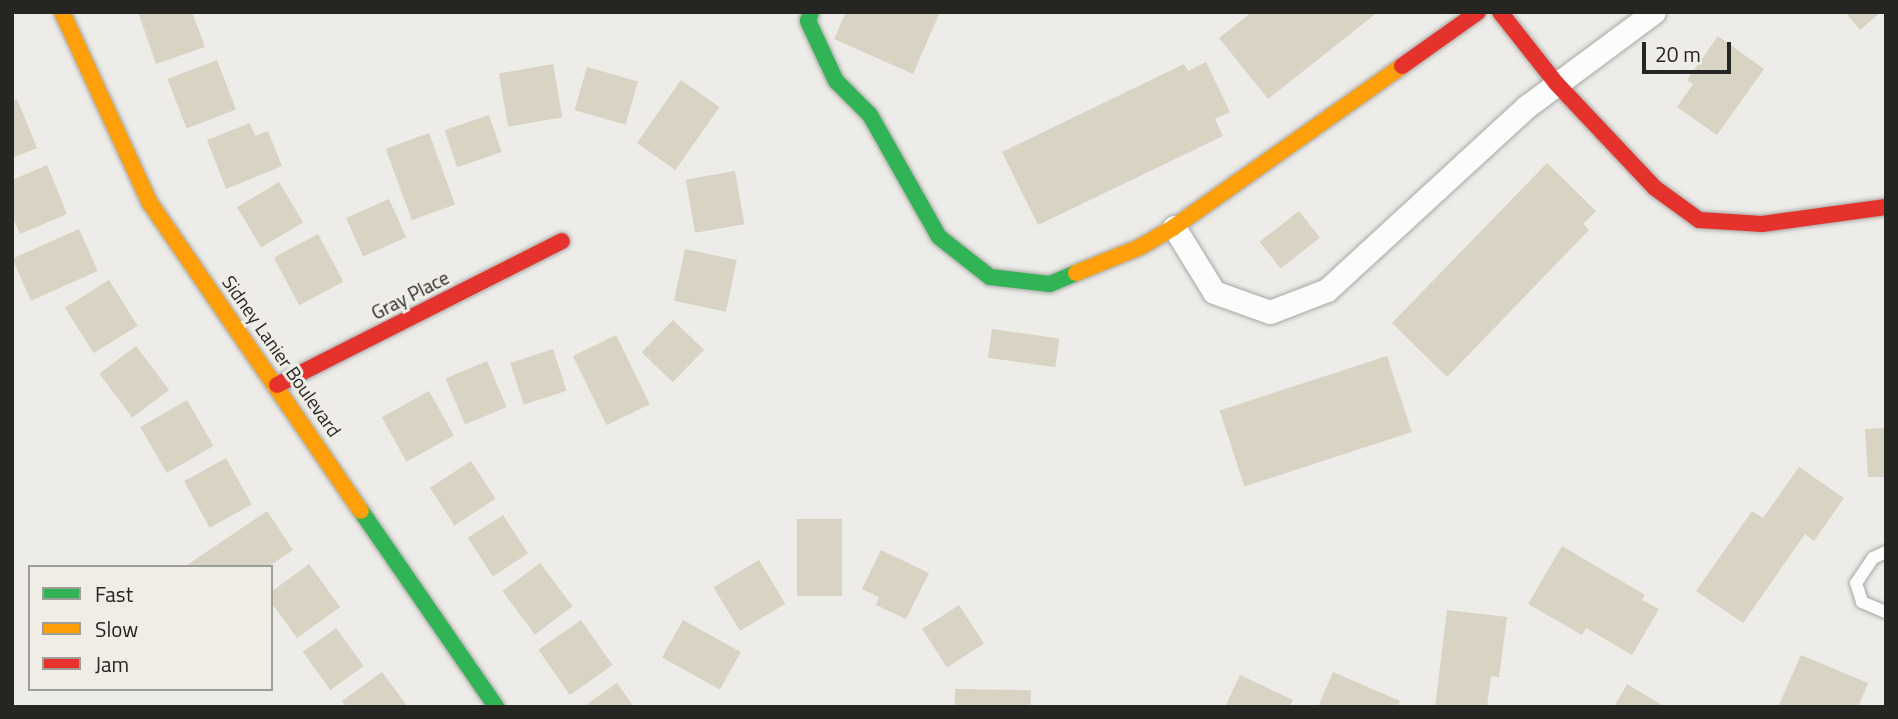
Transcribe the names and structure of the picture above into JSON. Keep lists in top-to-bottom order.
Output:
{
  "streets": {
    "street": ["Gray Place", "Sidney Lanier Boulevard"]
  },
  "crossings": [
    ["Gray Place", "Sidney Lanier Boulevard"]
  ],
  "legend": ["Fast", "Slow", "Jam"],
  "scale_bar": "20 m"
}
